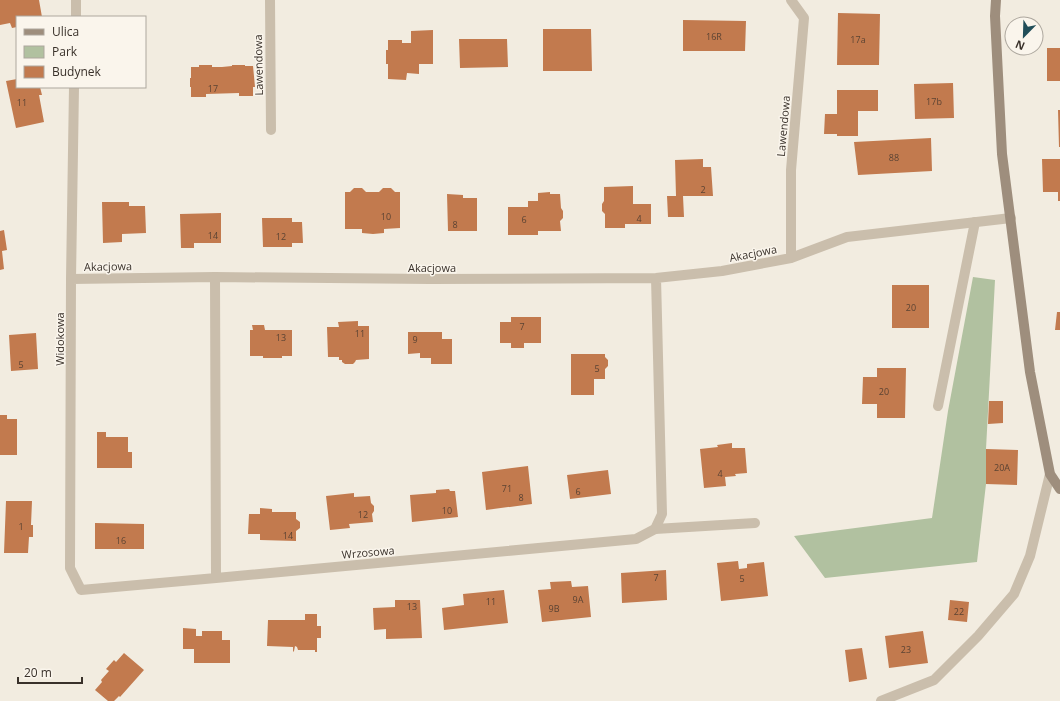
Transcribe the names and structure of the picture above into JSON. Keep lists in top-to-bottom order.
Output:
{
  "streets": {
    "street": [
      "Lawendowa",
      "Akacjowa",
      "Widokowa",
      "Wrzosowa"
    ]
  },
  "crossings": [
    ["Lawendowa", "Akacjowa"],
    ["Akacjowa", "Widokowa"],
    ["Widokowa", "Wrzosowa"]
  ],
  "house_numbers": [
    "16R",
    "17a",
    "17",
    "17b",
    "11",
    "88",
    "2",
    "10",
    "4",
    "6",
    "8",
    "14",
    "12",
    "20",
    "7",
    "11",
    "13",
    "9",
    "5",
    "5",
    "20",
    "20A",
    "4",
    "71",
    "6",
    "8",
    "10",
    "12",
    "1",
    "14",
    "16",
    "7",
    "5",
    "9A",
    "11",
    "13",
    "9B",
    "22",
    "23"
  ],
  "legend": ["Ulica", "Park", "Budynek"],
  "scale_bar": "20 m",
  "north": "bottom left"
}
